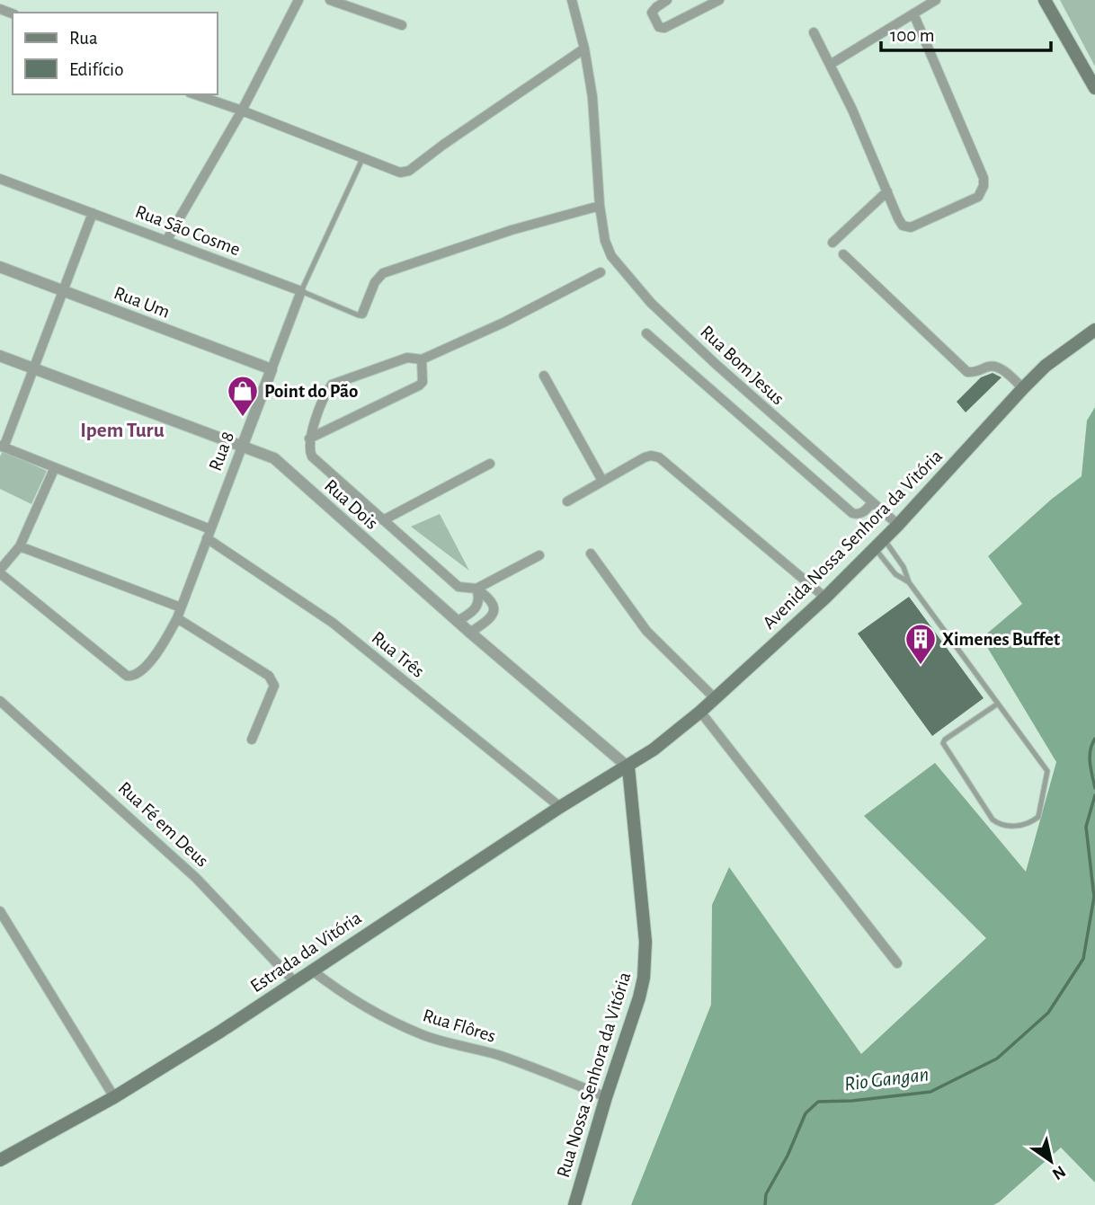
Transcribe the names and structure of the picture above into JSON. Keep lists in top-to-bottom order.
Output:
{
  "streets": {
    "main road": ["Avenida Nossa Senhora da Vitória", "Estrada da Vitória", "Rua Nossa Senhora da Vitória"],
    "street": [
      "Rua São Cosme",
      "Rua Um",
      "Rua Bom Jesus",
      "Rua 8",
      "Rua Dois",
      "Rua Três",
      "Rua Fé em Deus",
      "Rua Flôres"
    ]
  },
  "crossings": [
    ["Rua São Cosme", "Rua 8"],
    ["Rua Um", "Rua 8"],
    ["Rua Bom Jesus", "Avenida Nossa Senhora da Vitória"],
    ["Rua 8", "Rua Dois"],
    ["Rua 8", "Rua Três"],
    ["Rua Dois", "Avenida Nossa Senhora da Vitória"],
    ["Rua Dois", "Estrada da Vitória"],
    ["Rua Dois", "Rua Nossa Senhora da Vitória"],
    ["Avenida Nossa Senhora da Vitória", "Estrada da Vitória"],
    ["Avenida Nossa Senhora da Vitória", "Rua Nossa Senhora da Vitória"],
    ["Rua Três", "Estrada da Vitória"],
    ["Rua Fé em Deus", "Estrada da Vitória"],
    ["Estrada da Vitória", "Rua Flôres"],
    ["Estrada da Vitória", "Rua Nossa Senhora da Vitória"],
    ["Rua Flôres", "Rua Nossa Senhora da Vitória"]
  ],
  "districts": ["Ipem Turu"],
  "water": ["Rio Gangan"],
  "places": {
    "shop": ["Point do Pão"],
    "building": ["Ximenes Buffet"]
  },
  "legend": ["Rua", "Edifício"],
  "scale_bar": "100 m",
  "north": "bottom right"
}
